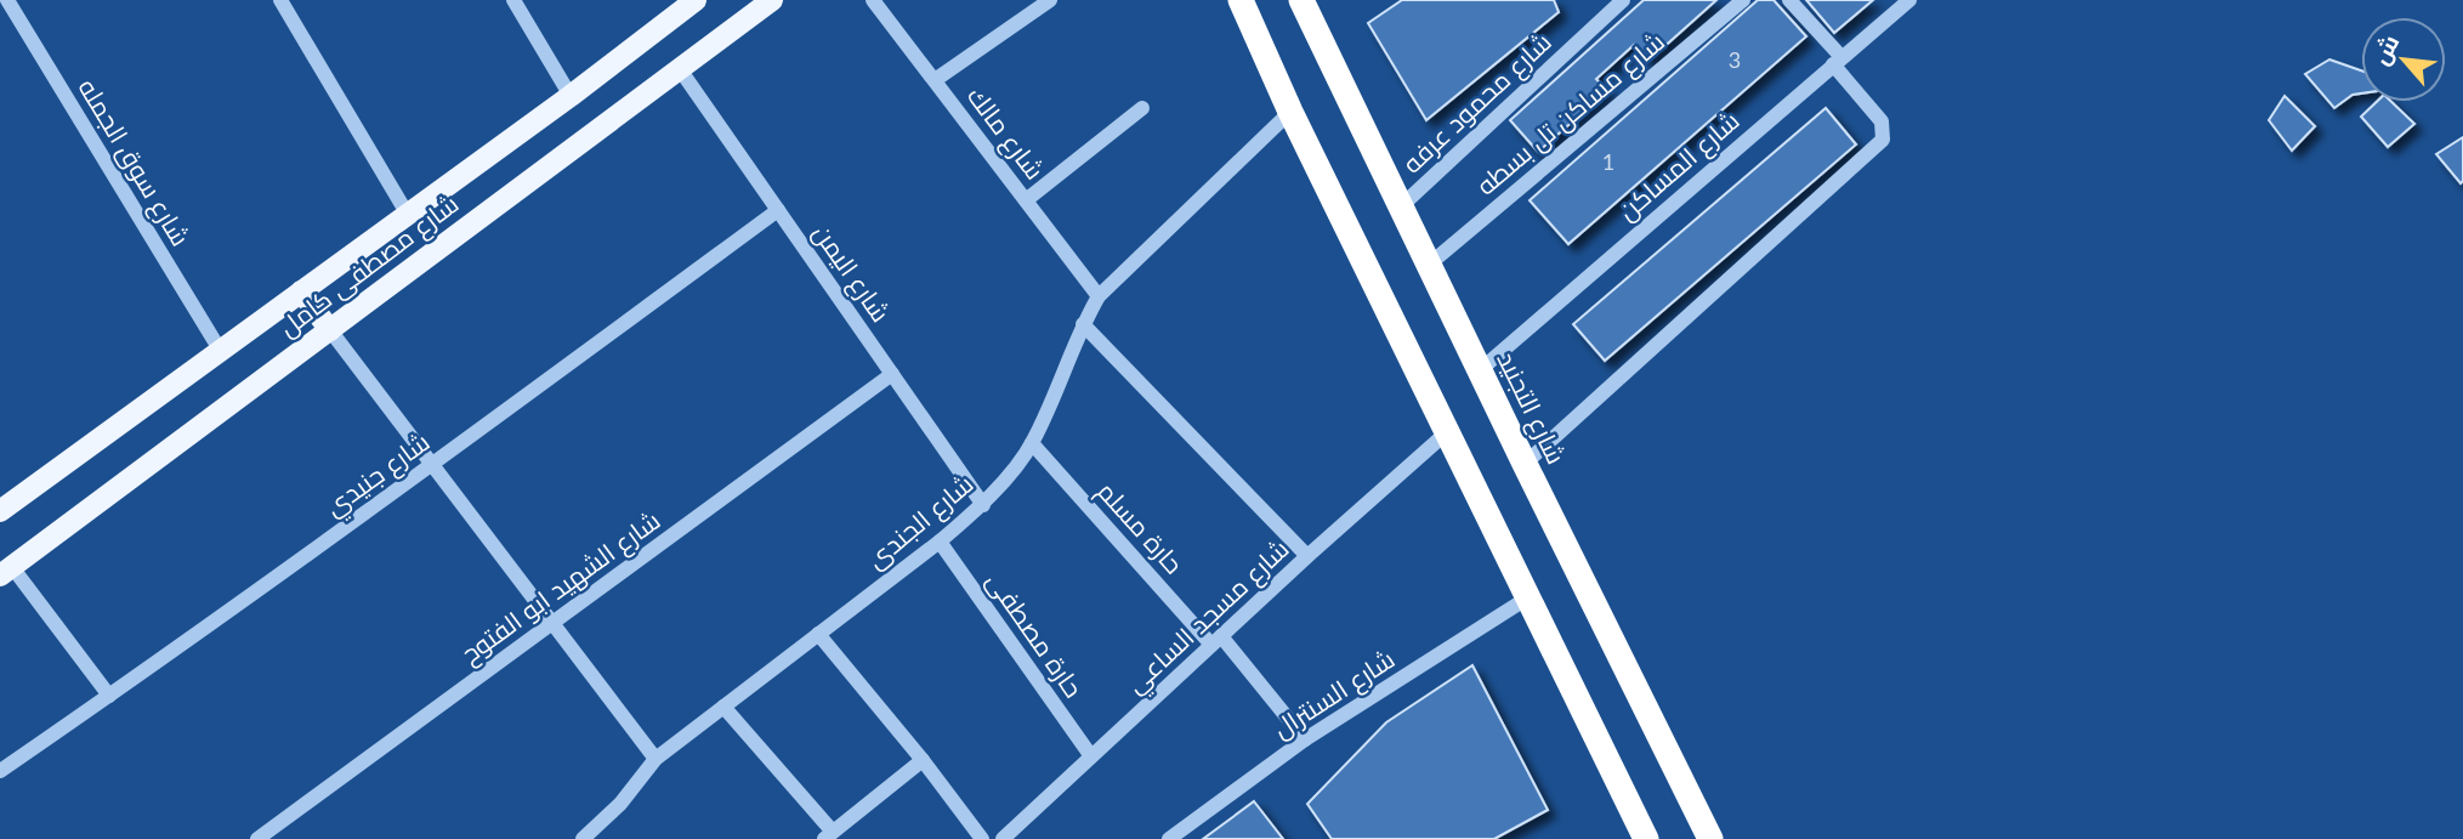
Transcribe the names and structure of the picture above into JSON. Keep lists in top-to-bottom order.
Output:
{
  "streets": {
    "highway": ["شارع التجنيد"],
    "main road": ["شارع مصطفى كامل"],
    "street": [
      "شارع محمود عرفه",
      "شارع مساكن تل بسطه",
      "شارع مالك",
      "شارع سوق الجمله",
      "شارع المساكن",
      "شارع اليمن",
      "شارع جنيدي",
      "شارع الجندى",
      "حارة مسلم",
      "شارع الشهيد ابو الفتوح",
      "شارع مسجد الساعي",
      "حارة مصطفى",
      "شارع السنترال"
    ]
  },
  "crossings": [
    ["شارع محمود عرفه", "شارع التجنيد"],
    ["شارع مساكن تل بسطه", "شارع التجنيد"],
    ["شارع مالك", "شارع الجندى"],
    ["شارع سوق الجمله", "شارع مصطفى كامل"],
    ["شارع المساكن", "شارع التجنيد"],
    ["شارع مصطفى كامل", "شارع اليمن"],
    ["شارع اليمن", "شارع جنيدي"],
    ["شارع اليمن", "شارع الجندى"],
    ["شارع اليمن", "شارع الشهيد ابو الفتوح"],
    ["شارع الجندى", "حارة مسلم"],
    ["شارع الجندى", "حارة مصطفى"],
    ["حارة مسلم", "شارع مسجد الساعي"],
    ["حارة مسلم", "شارع السنترال"],
    ["شارع مسجد الساعي", "حارة مصطفى"]
  ],
  "house_numbers": ["3", "1"],
  "north": "top left"
}
